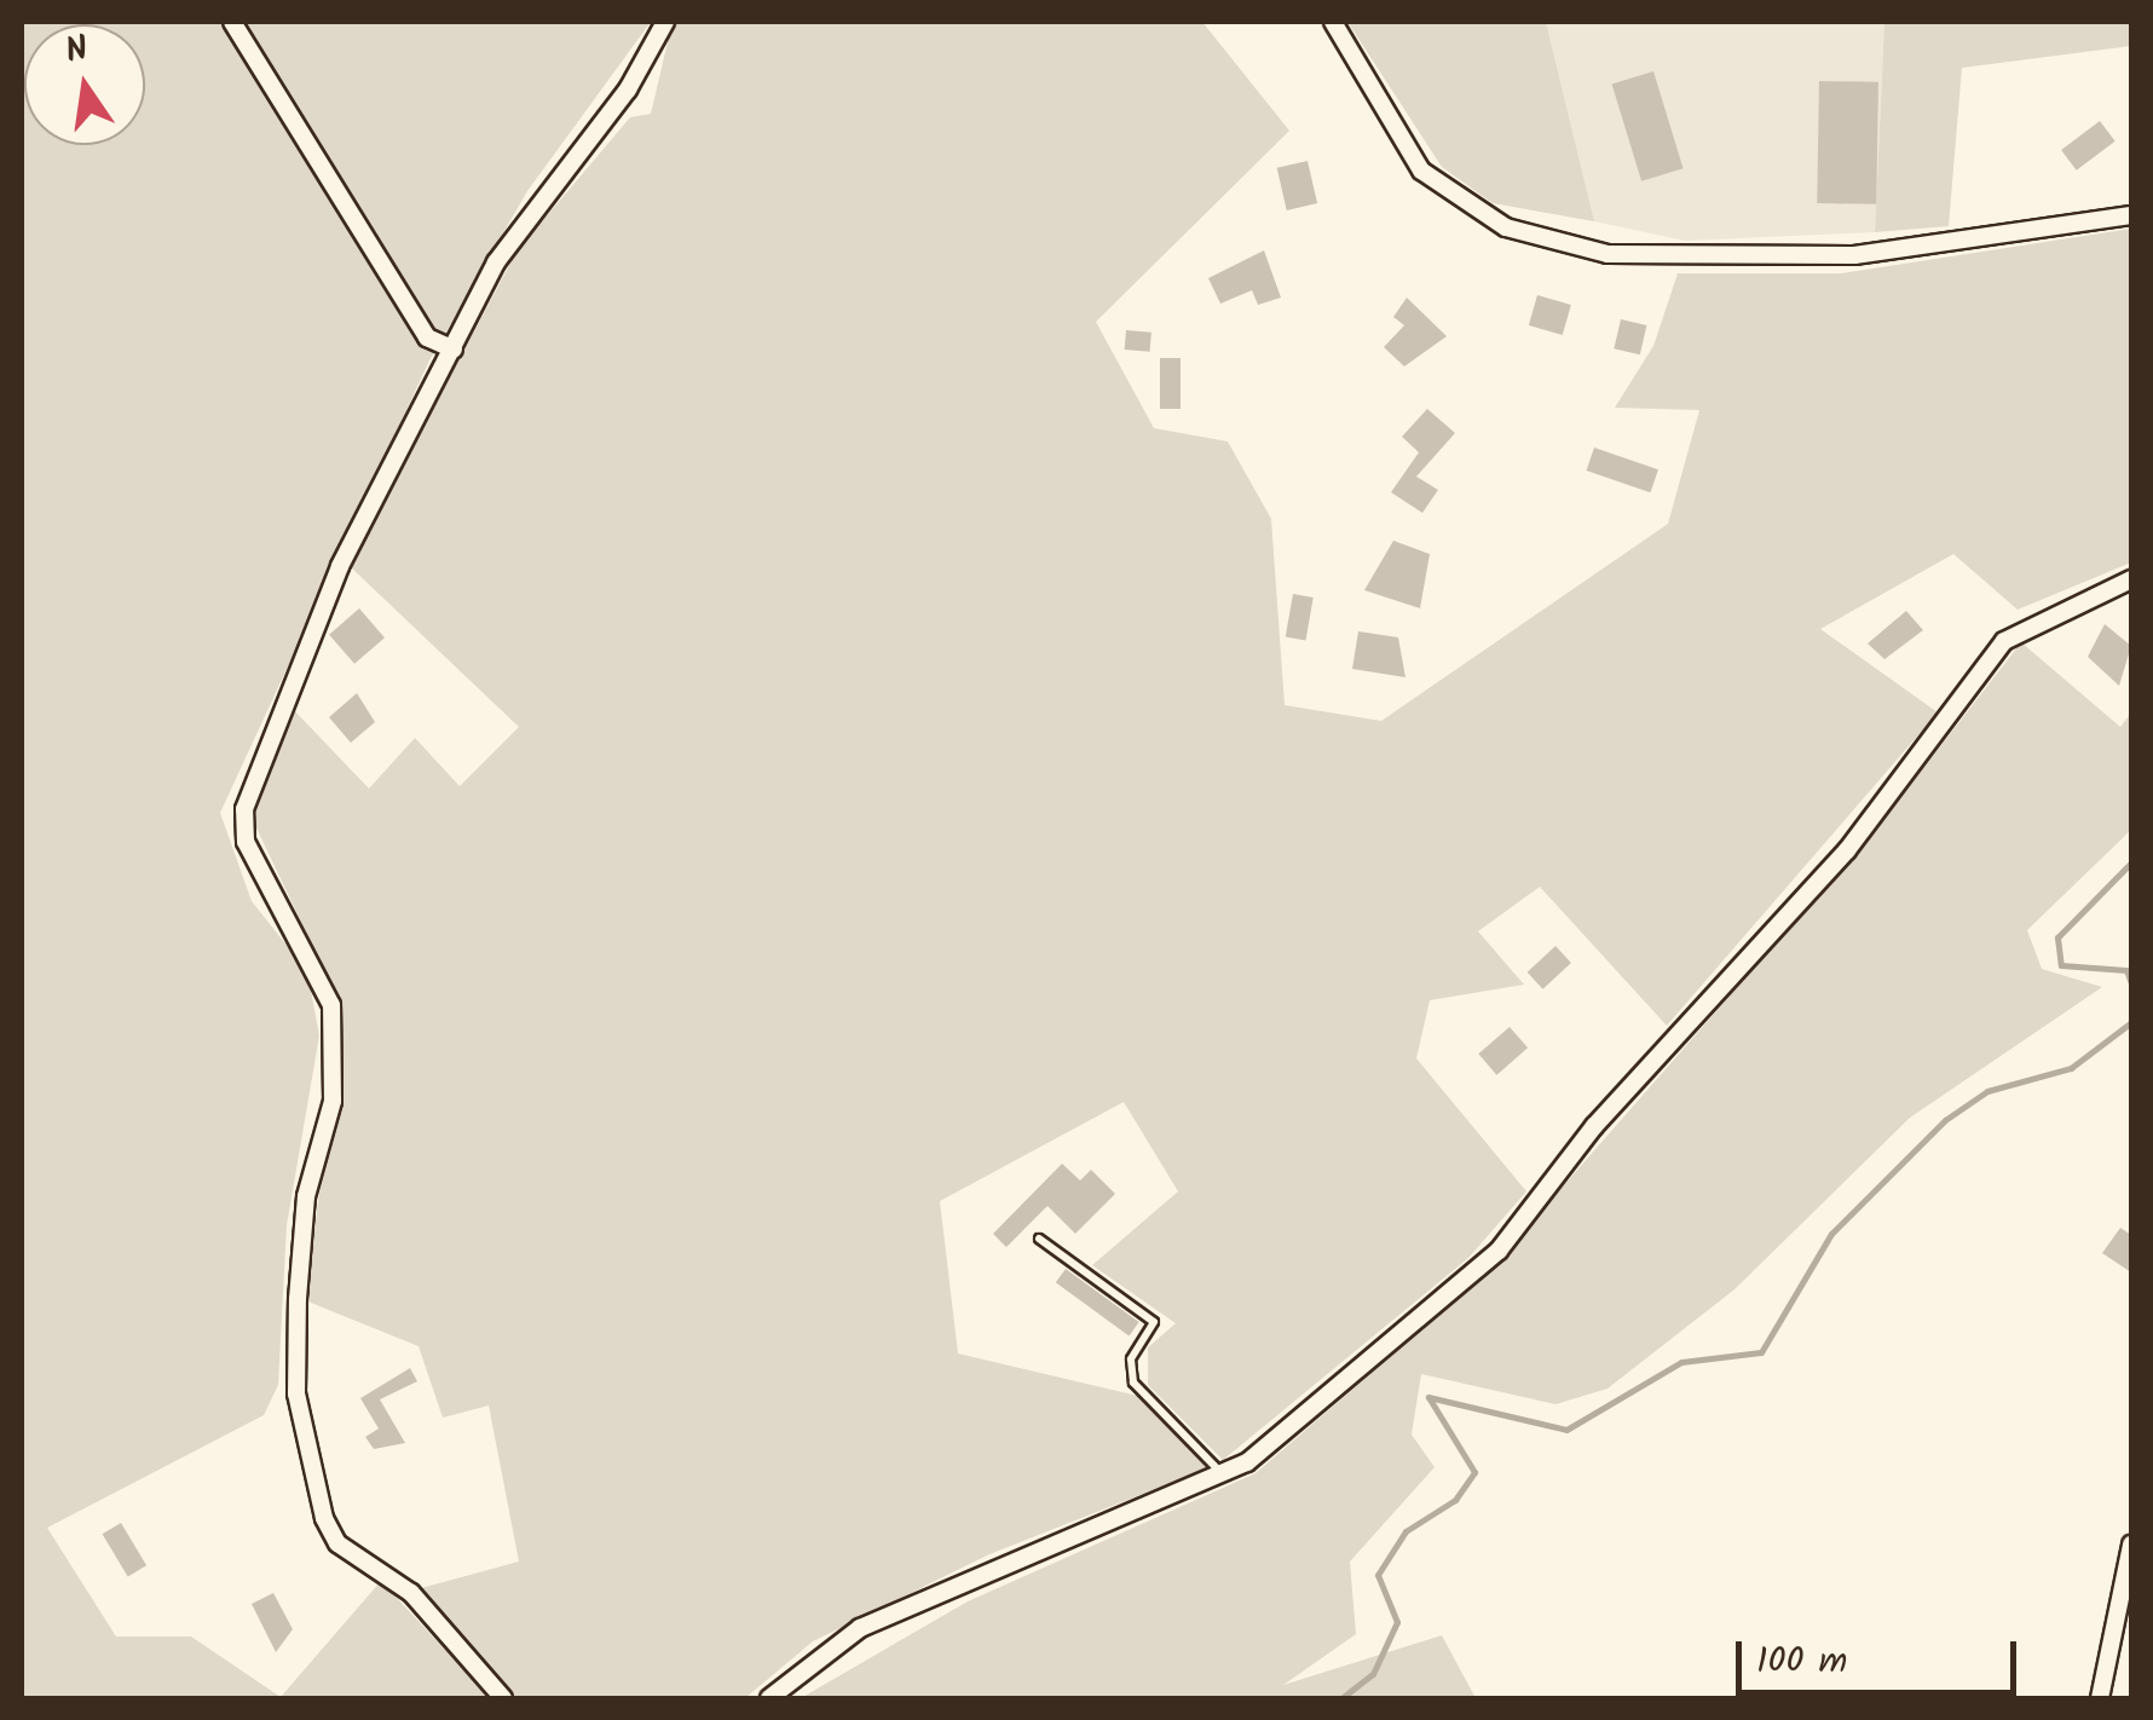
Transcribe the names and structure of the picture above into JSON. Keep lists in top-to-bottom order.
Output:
{
  "scale_bar": "100 m",
  "north": "top"
}
